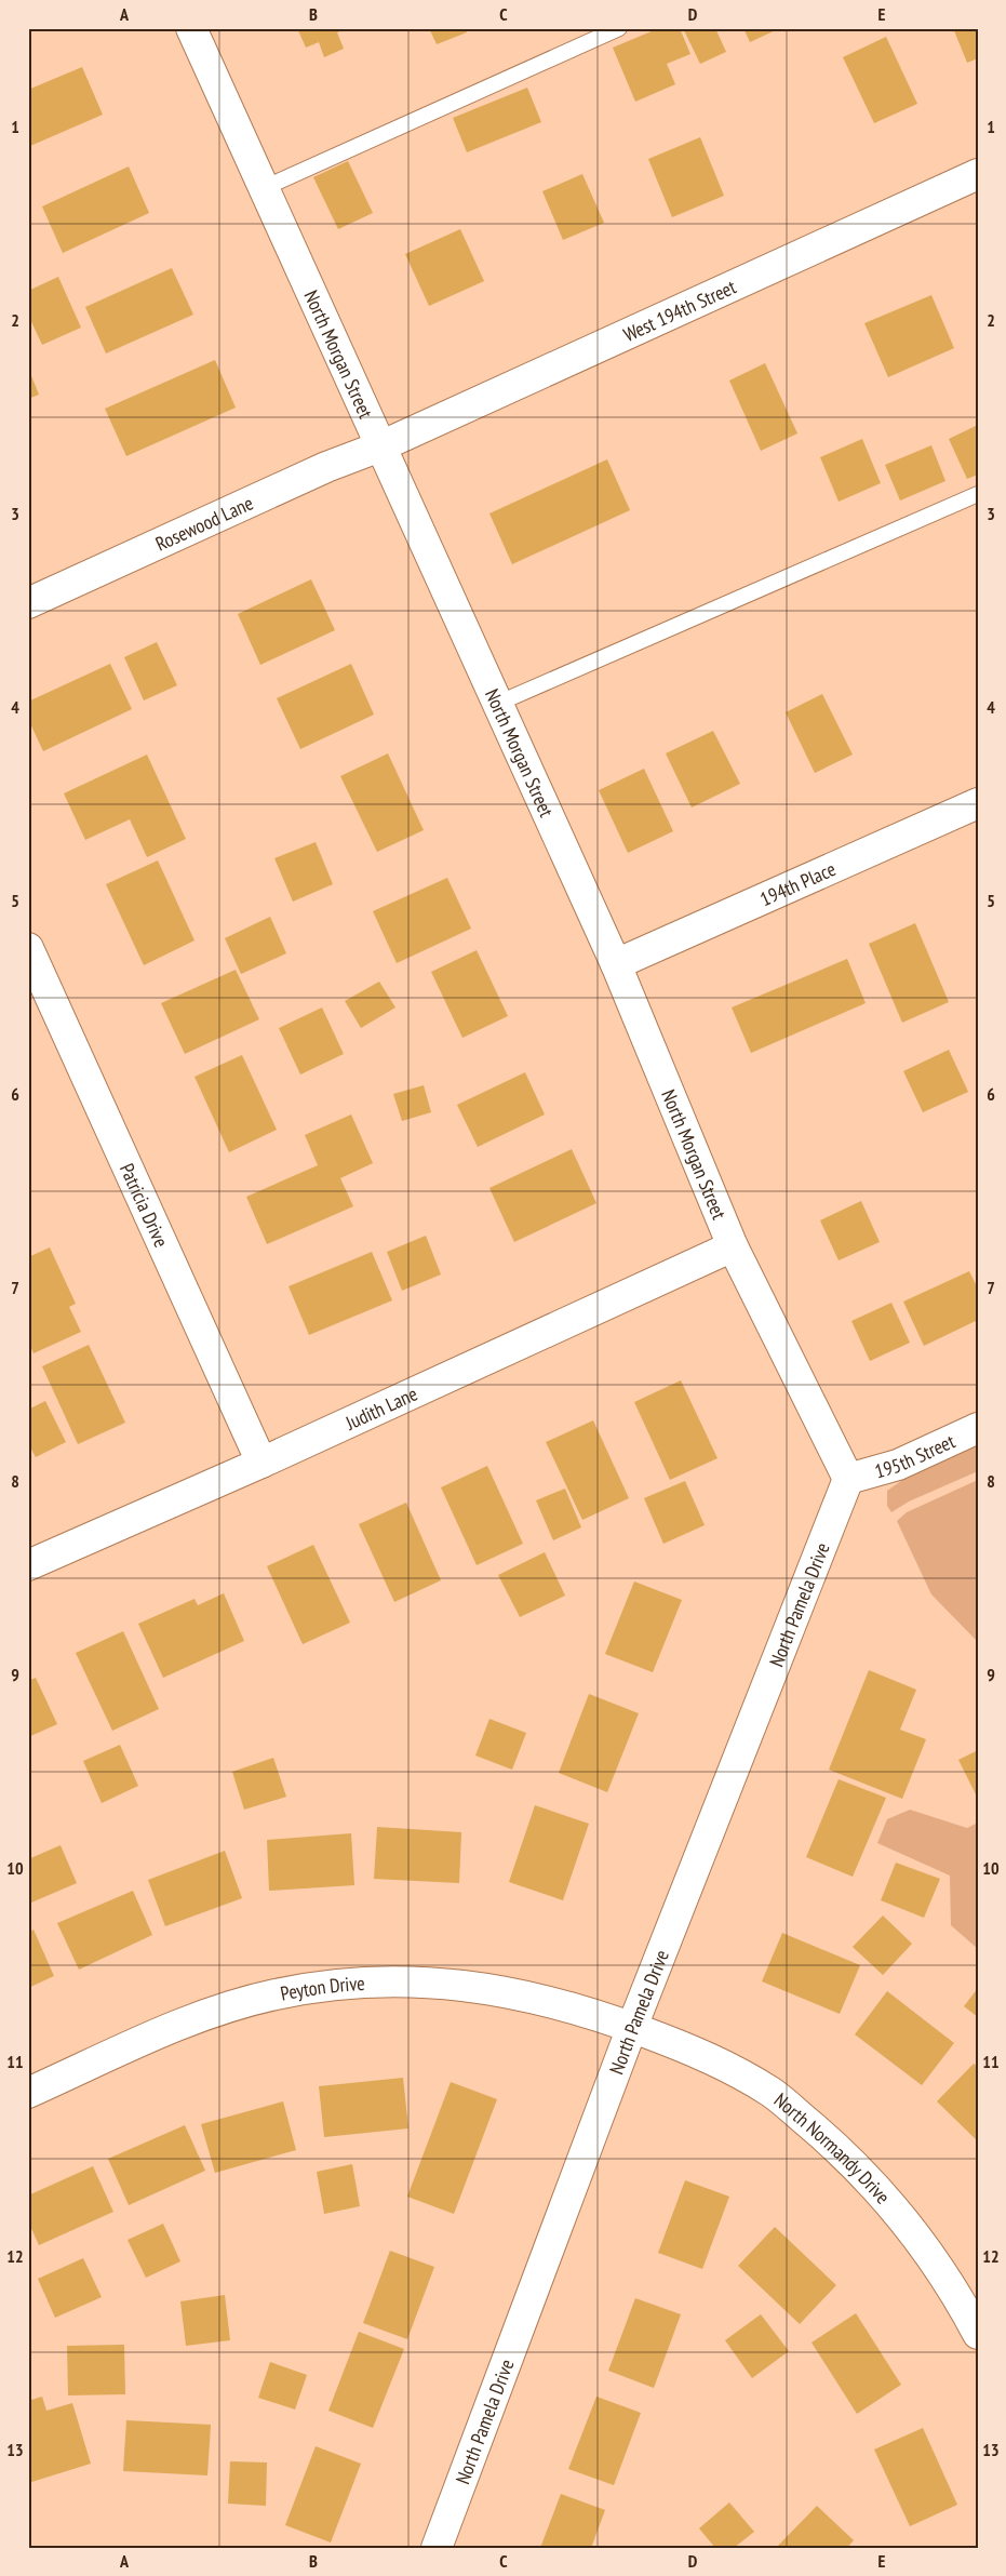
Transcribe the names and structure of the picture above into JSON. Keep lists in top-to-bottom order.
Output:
{
  "streets": {
    "street": [
      "West 194th Street",
      "North Morgan Street",
      "Rosewood Lane",
      "194th Place",
      "Patricia Drive",
      "Judith Lane",
      "195th Street",
      "North Pamela Drive",
      "Peyton Drive",
      "North Normandy Drive"
    ]
  },
  "crossings": [
    ["West 194th Street", "North Morgan Street"],
    ["West 194th Street", "Rosewood Lane"],
    ["North Morgan Street", "Rosewood Lane"],
    ["North Morgan Street", "194th Place"],
    ["North Morgan Street", "Judith Lane"],
    ["North Morgan Street", "195th Street"],
    ["North Morgan Street", "North Pamela Drive"],
    ["Patricia Drive", "Judith Lane"],
    ["195th Street", "North Pamela Drive"],
    ["North Pamela Drive", "Peyton Drive"],
    ["North Pamela Drive", "North Normandy Drive"],
    ["Peyton Drive", "North Normandy Drive"]
  ],
  "grid": {
    "columns": [
      "A",
      "B",
      "C",
      "D",
      "E"
    ],
    "rows": [
      "1",
      "2",
      "3",
      "4",
      "5",
      "6",
      "7",
      "8",
      "9",
      "10",
      "11",
      "12",
      "13"
    ]
  }
}
